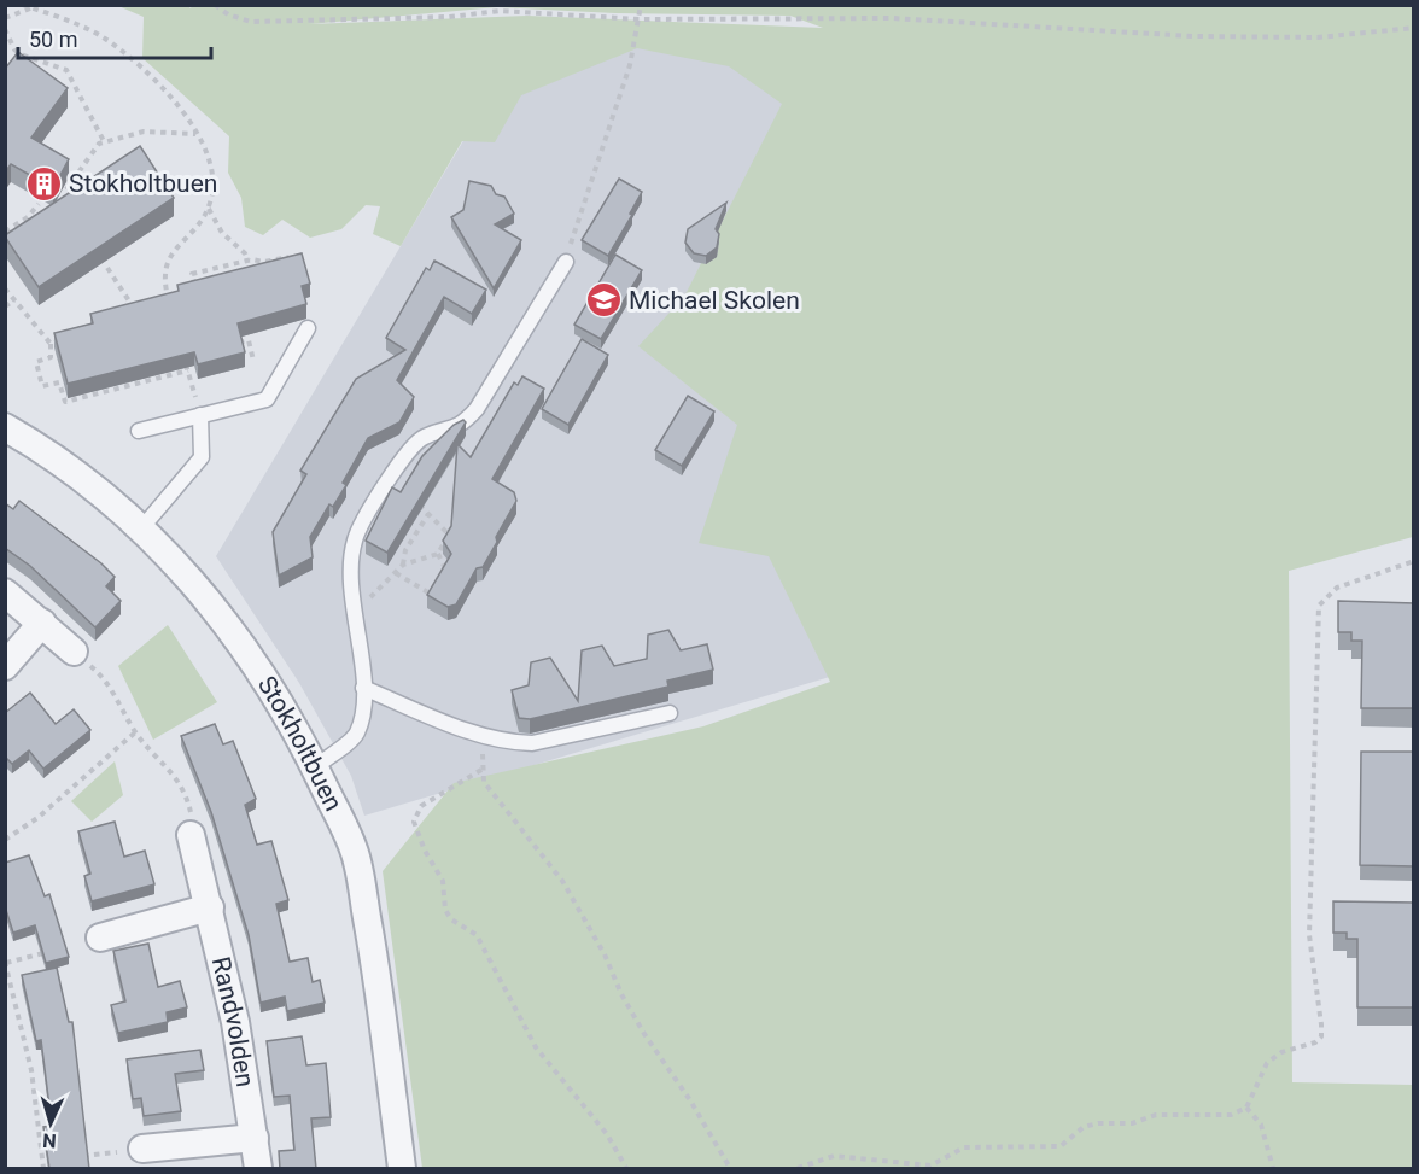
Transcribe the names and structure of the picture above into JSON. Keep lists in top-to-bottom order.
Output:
{
  "streets": {
    "street": ["Stokholtbuen", "Randvolden"]
  },
  "places": {
    "building": ["Stokholtbuen"],
    "school or university": ["Michael Skolen"]
  },
  "scale_bar": "50 m",
  "north": "bottom"
}
